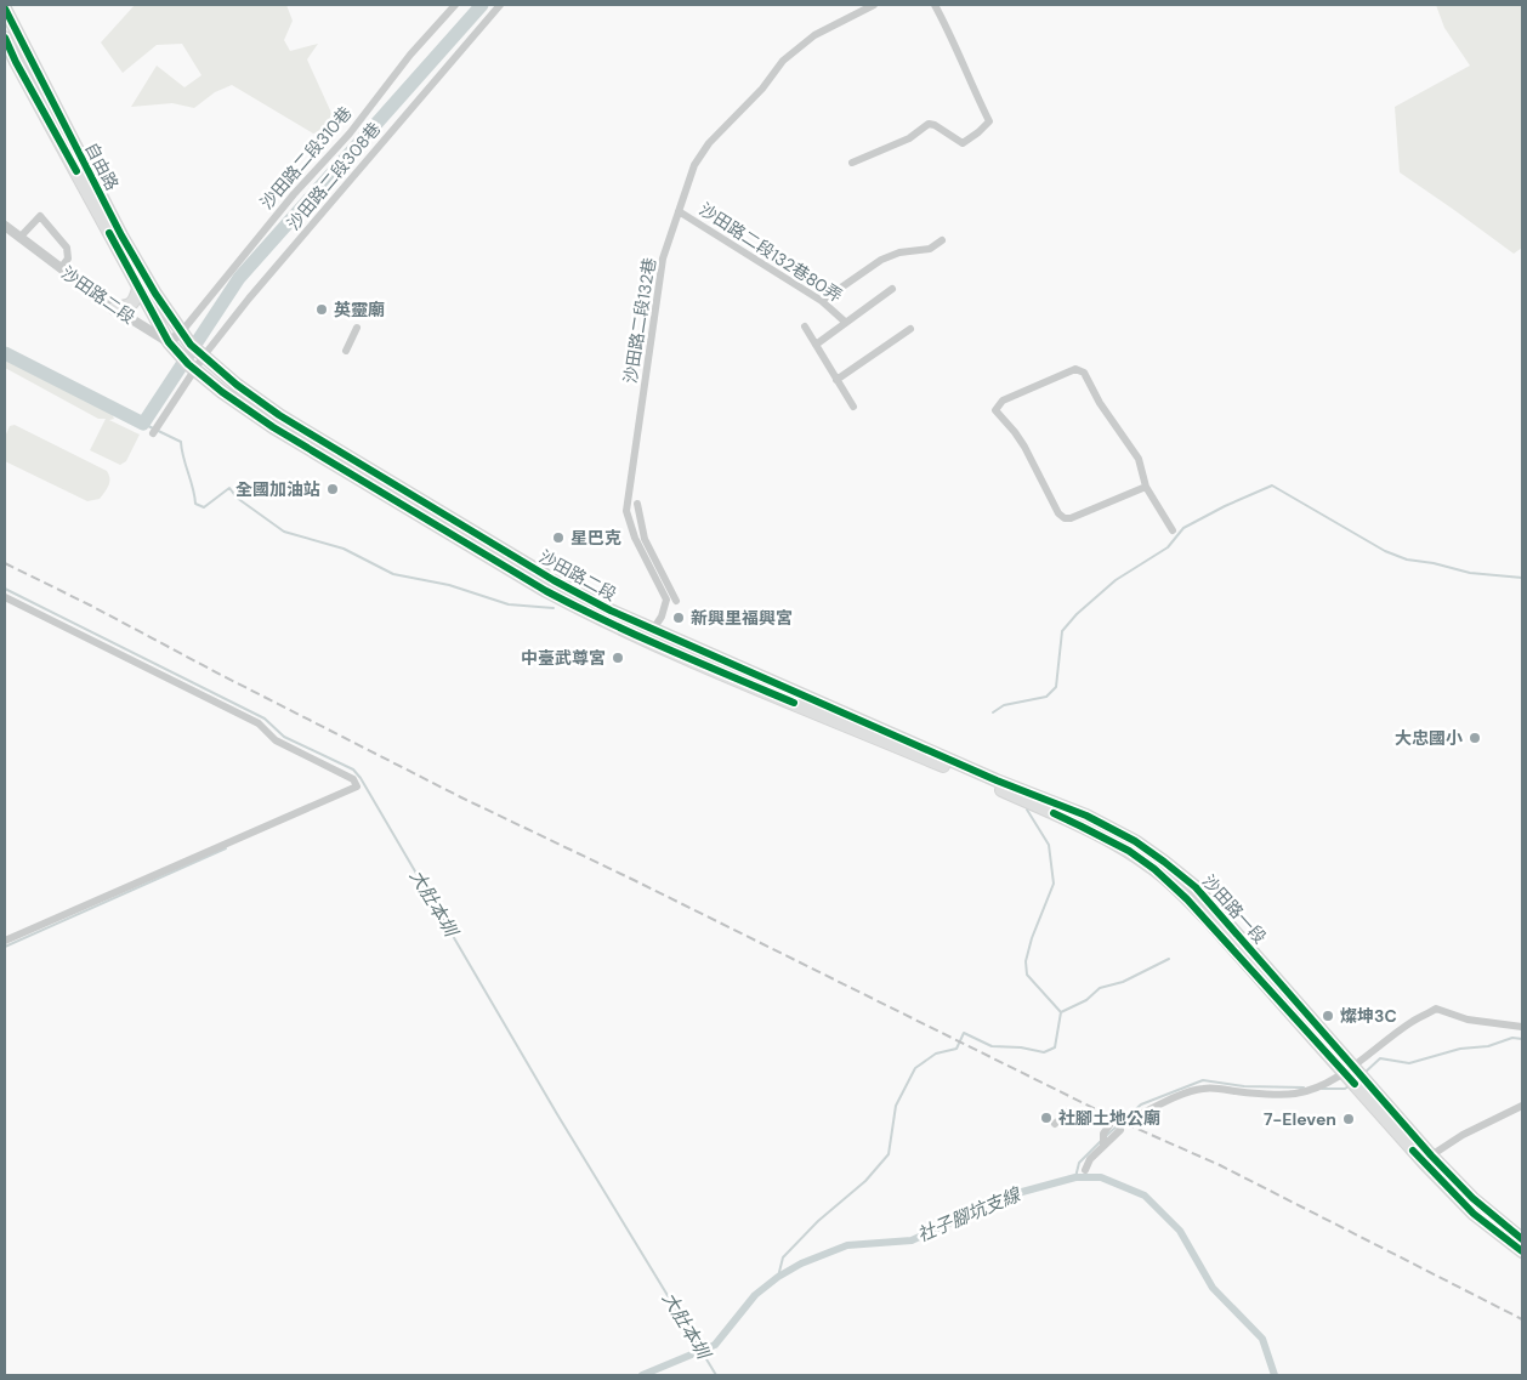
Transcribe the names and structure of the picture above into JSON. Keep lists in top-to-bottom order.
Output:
{
  "streets": {
    "main road": ["自由路", "沙田路二段", "沙田路一段"],
    "street": [
      "沙田路二段310巷",
      "沙田路二段308巷",
      "沙田路二段132巷80弄",
      "沙田路二段132巷"
    ]
  },
  "crossings": [
    ["沙田路二段310巷", "自由路"],
    ["沙田路二段310巷", "沙田路二段"],
    ["自由路", "沙田路二段"],
    ["沙田路二段308巷", "沙田路二段"],
    ["沙田路二段132巷80弄", "沙田路二段132巷"],
    ["沙田路二段", "沙田路二段132巷"],
    ["沙田路二段", "沙田路一段"]
  ],
  "water": ["大肚本圳", "社子腳坑支線"],
  "places": [
    "英靈廟",
    "全國加油站",
    "星巴克",
    "新興里福興宮",
    "中臺武尊宮",
    "大忠國小",
    "燦坤3C",
    "社腳土地公廟",
    "7-Eleven"
  ]
}
